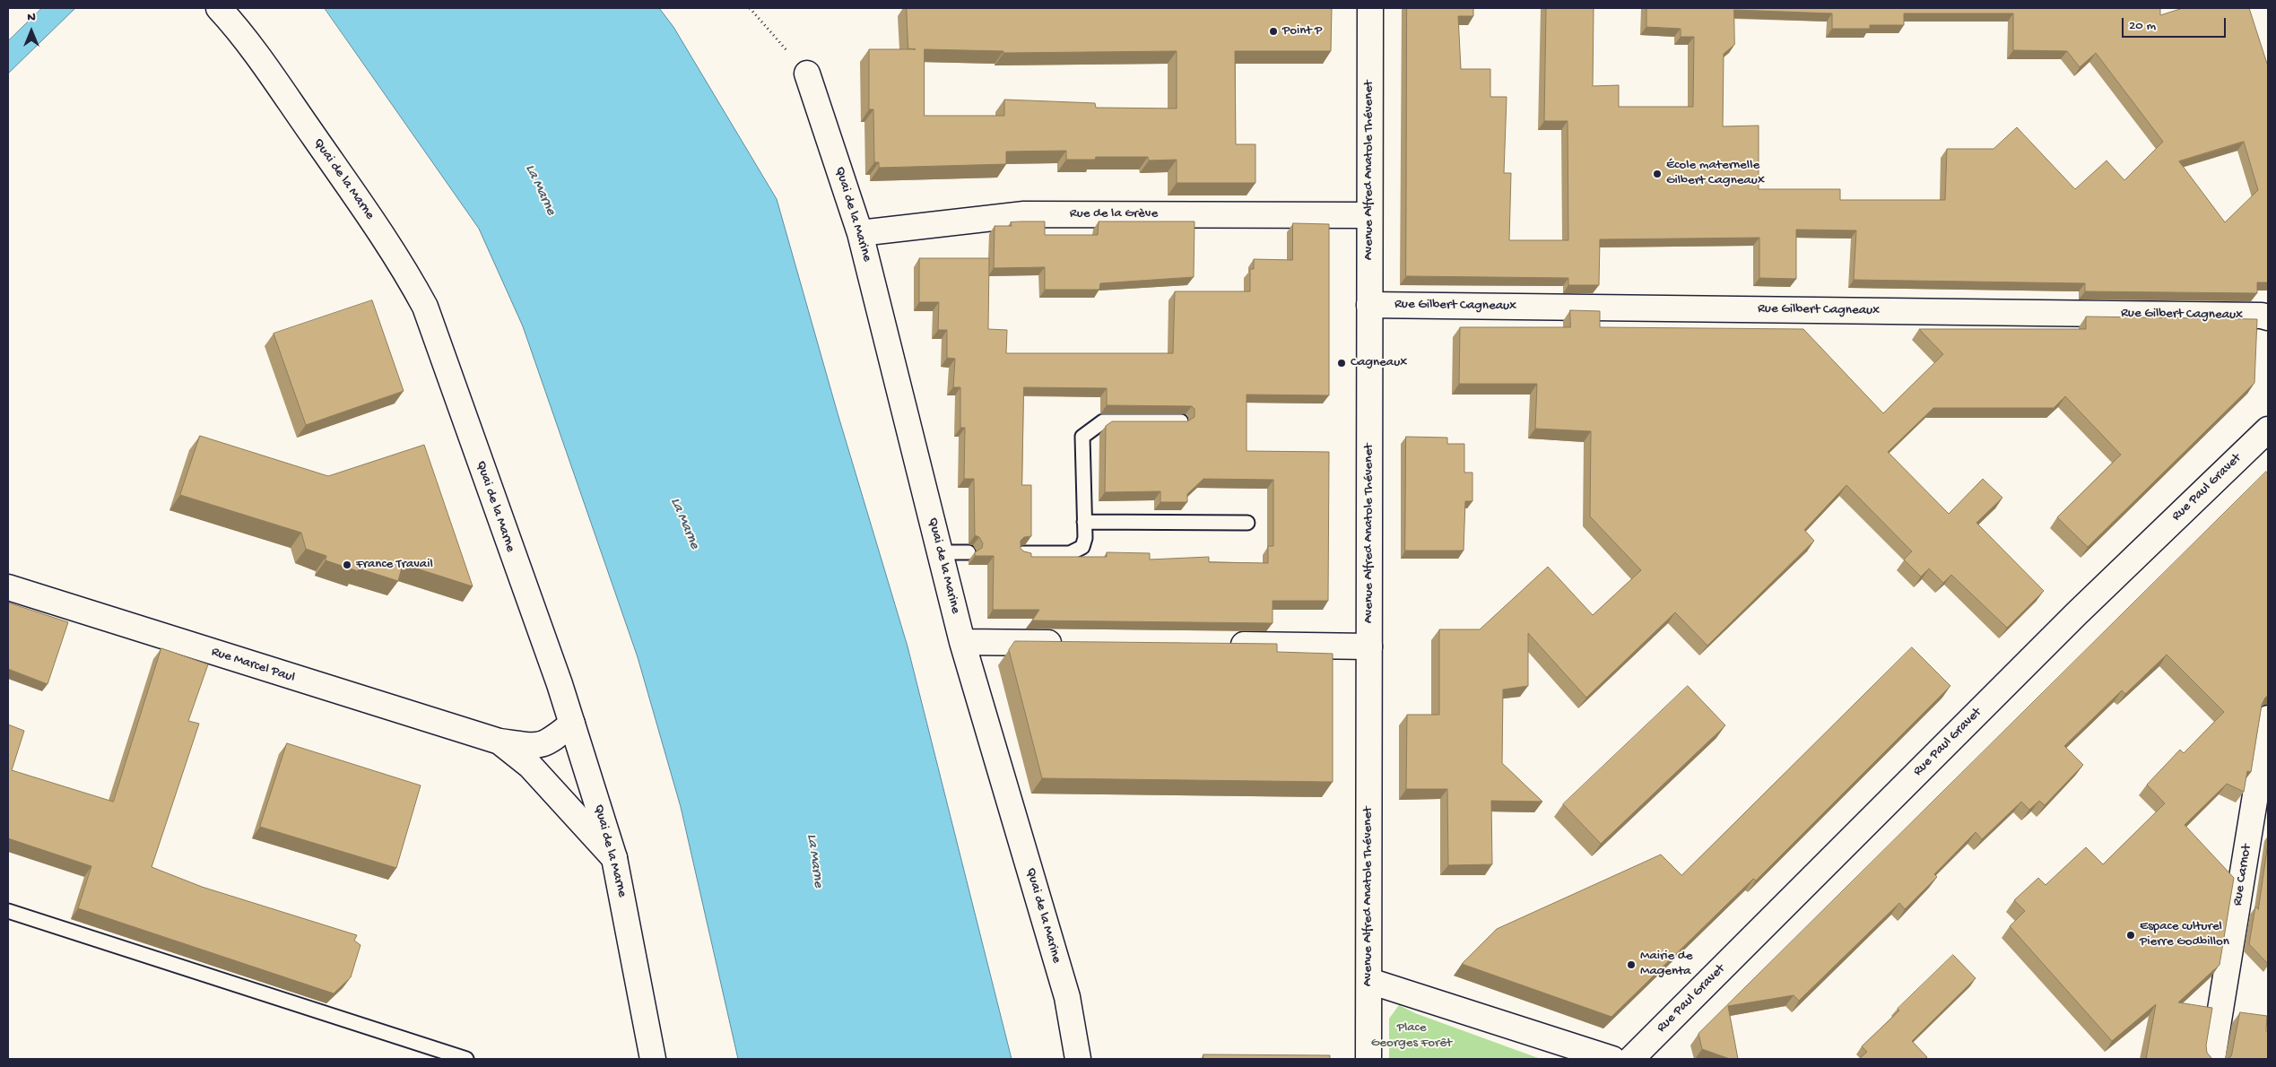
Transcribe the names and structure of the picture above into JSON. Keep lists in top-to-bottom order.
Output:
{
  "streets": {
    "street": [
      "Avenue Alfred Anatole Thévenet",
      "Quai de la Marne",
      "Quai de la Marine",
      "Rue de la Grève",
      "Rue Gilbert Cagneaux",
      "Rue Paul Gravet",
      "Rue Marcel Paul",
      "Rue Carnot"
    ]
  },
  "crossings": [
    ["Avenue Alfred Anatole Thévenet", "Rue de la Grève"],
    ["Avenue Alfred Anatole Thévenet", "Rue Gilbert Cagneaux"],
    ["Quai de la Marne", "Rue Marcel Paul"],
    ["Quai de la Marine", "Rue de la Grève"]
  ],
  "water": ["La Marne"],
  "parks": ["Place Georges Forêt"],
  "places": [
    "Point P",
    "École maternelle Gilbert Cagneaux",
    "Cagneaux",
    "France Travail",
    "Espace culturel Pierre Godbillon",
    "Mairie de Magenta"
  ],
  "scale_bar": "20 m",
  "north": "top"
}
